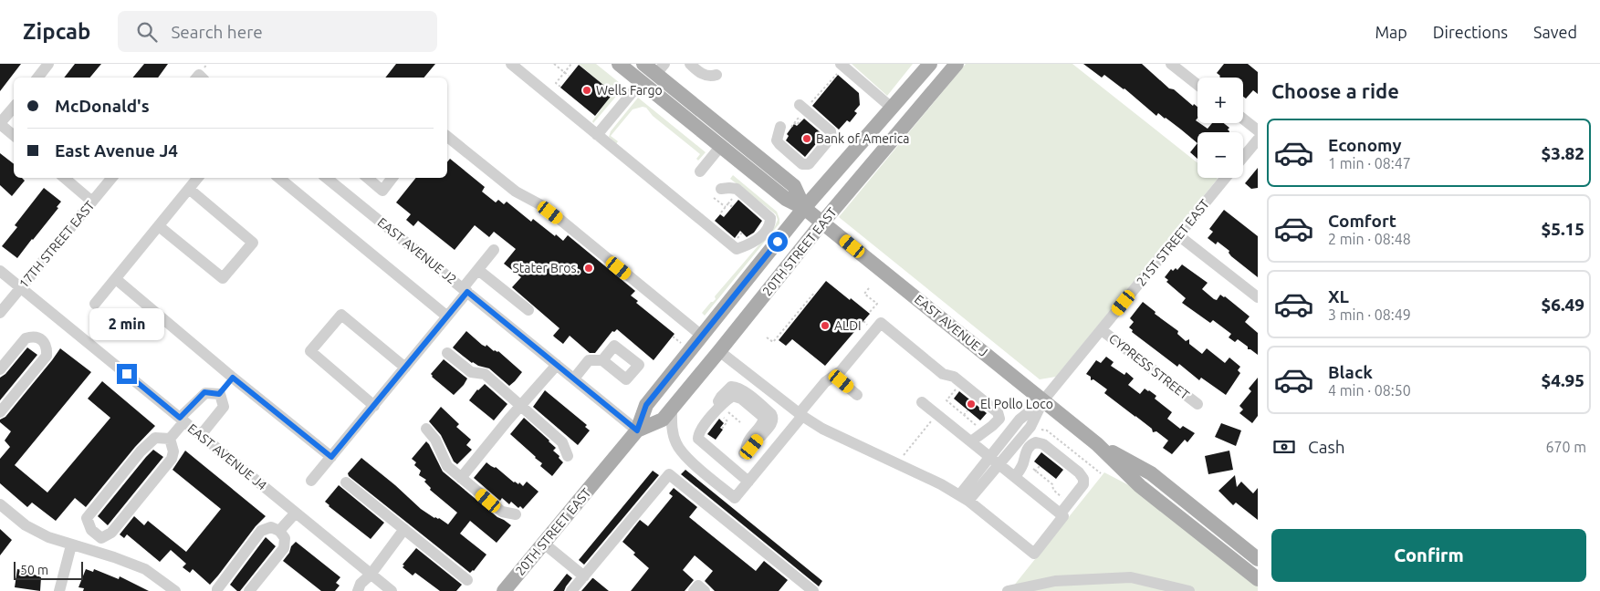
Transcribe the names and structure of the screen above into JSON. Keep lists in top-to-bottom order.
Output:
{
  "streets": {
    "main road": ["20TH STREET EAST", "EAST AVENUE J"],
    "street": [
      "21ST STREET EAST",
      "17TH STREET EAST",
      "EAST AVENUE J2",
      "CYPRESS STREET",
      "EAST AVENUE J4"
    ]
  },
  "crossings": [
    ["21ST STREET EAST", "EAST AVENUE J"],
    ["21ST STREET EAST", "CYPRESS STREET"],
    ["17TH STREET EAST", "EAST AVENUE J4"],
    ["EAST AVENUE J2", "20TH STREET EAST"],
    ["20TH STREET EAST", "EAST AVENUE J"]
  ],
  "places": [
    "Wells Fargo",
    "Bank of America",
    "Stater Bros.",
    "ALDI",
    "El Pollo Loco"
  ],
  "scale_bar": "50 m",
  "page": {
    "header": "Zipcab",
    "search": "Search here",
    "nav": ["Map", "Directions", "Saved"],
    "heading": "Choose a ride",
    "map_buttons": ["+", "−"],
    "banner": ["McDonald's", "East Avenue J4"],
    "list": [
      {
        "name": "Economy",
        "note": "1 min · 08:47",
        "value": "$3.82"
      },
      {
        "name": "Comfort",
        "note": "2 min · 08:48",
        "value": "$5.15"
      },
      {
        "name": "XL",
        "note": "3 min · 08:49",
        "value": "$6.49"
      },
      {
        "name": "Black",
        "note": "4 min · 08:50",
        "value": "$4.95"
      }
    ],
    "bubble": "2 min",
    "pay": ["Cash", "670 m"],
    "buttons": "Confirm",
    "scale": "50 m"
  }
}
